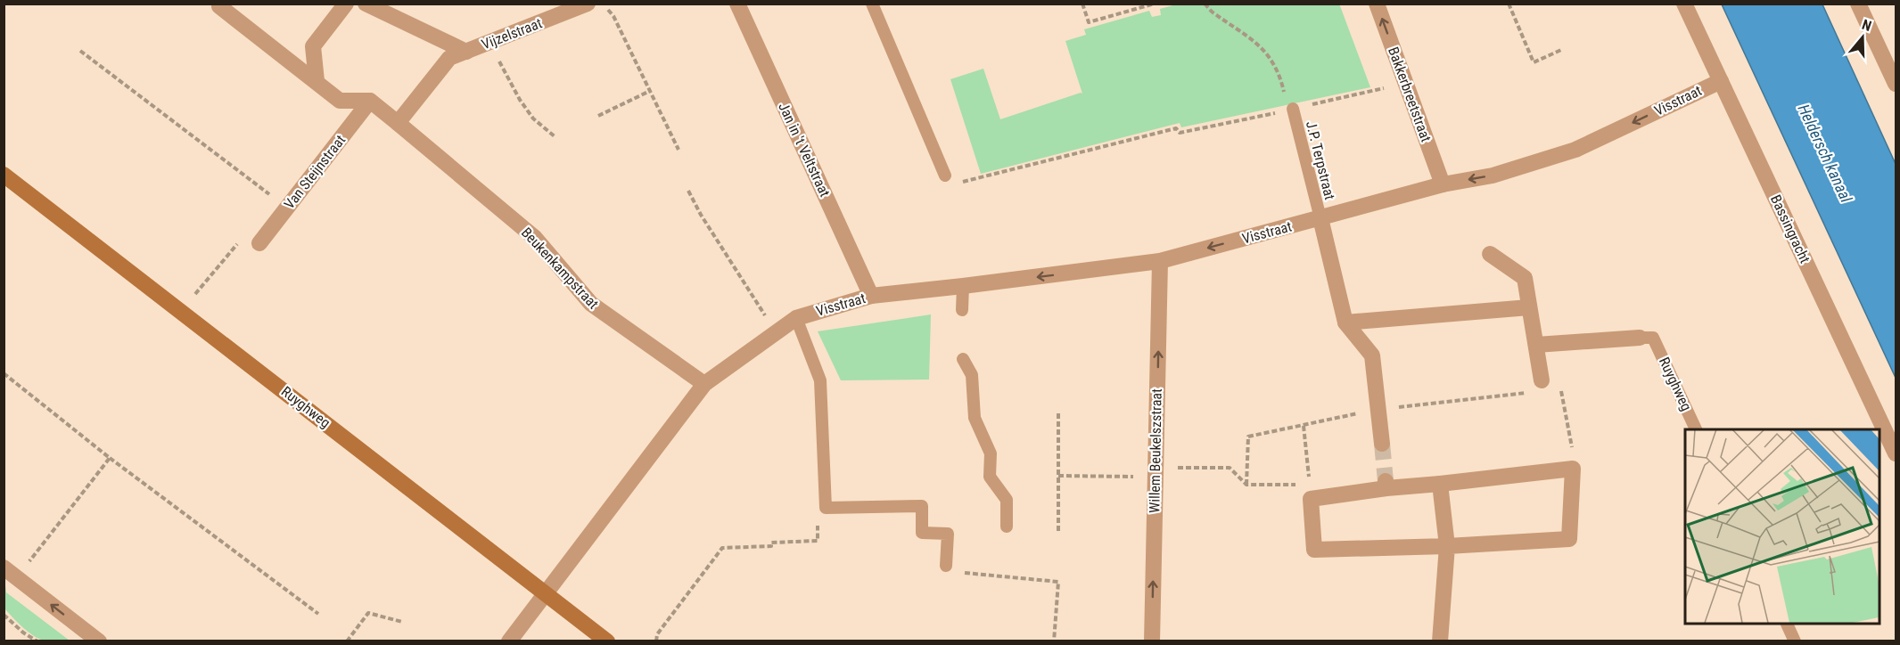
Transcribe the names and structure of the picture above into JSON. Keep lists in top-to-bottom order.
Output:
{
  "streets": {
    "street": [
      "Vijzelstraat",
      "Bakkerbreetstraat",
      "Visstraat",
      "Jan in 't Veltstraat",
      "Van Steijnstraat",
      "Bassingracht",
      "Beukenkampstraat",
      "Ruyghweg",
      "Willem Beukelszstraat"
    ],
    "lane": ["J.P. Terpstraat"]
  },
  "crossings": [
    ["Bakkerbreetstraat", "Visstraat"],
    ["Visstraat", "Jan in 't Veltstraat"],
    ["Visstraat", "J.P. Terpstraat"],
    ["Visstraat", "Bassingracht"],
    ["Visstraat", "Beukenkampstraat"],
    ["Visstraat", "Ruyghweg"],
    ["Visstraat", "Willem Beukelszstraat"],
    ["Van Steijnstraat", "Beukenkampstraat"]
  ],
  "one_way": ["Bakkerbreetstraat", "Visstraat", "Willem Beukelszstraat"],
  "water": ["Heldersch kanaal"],
  "north": "top"
}
